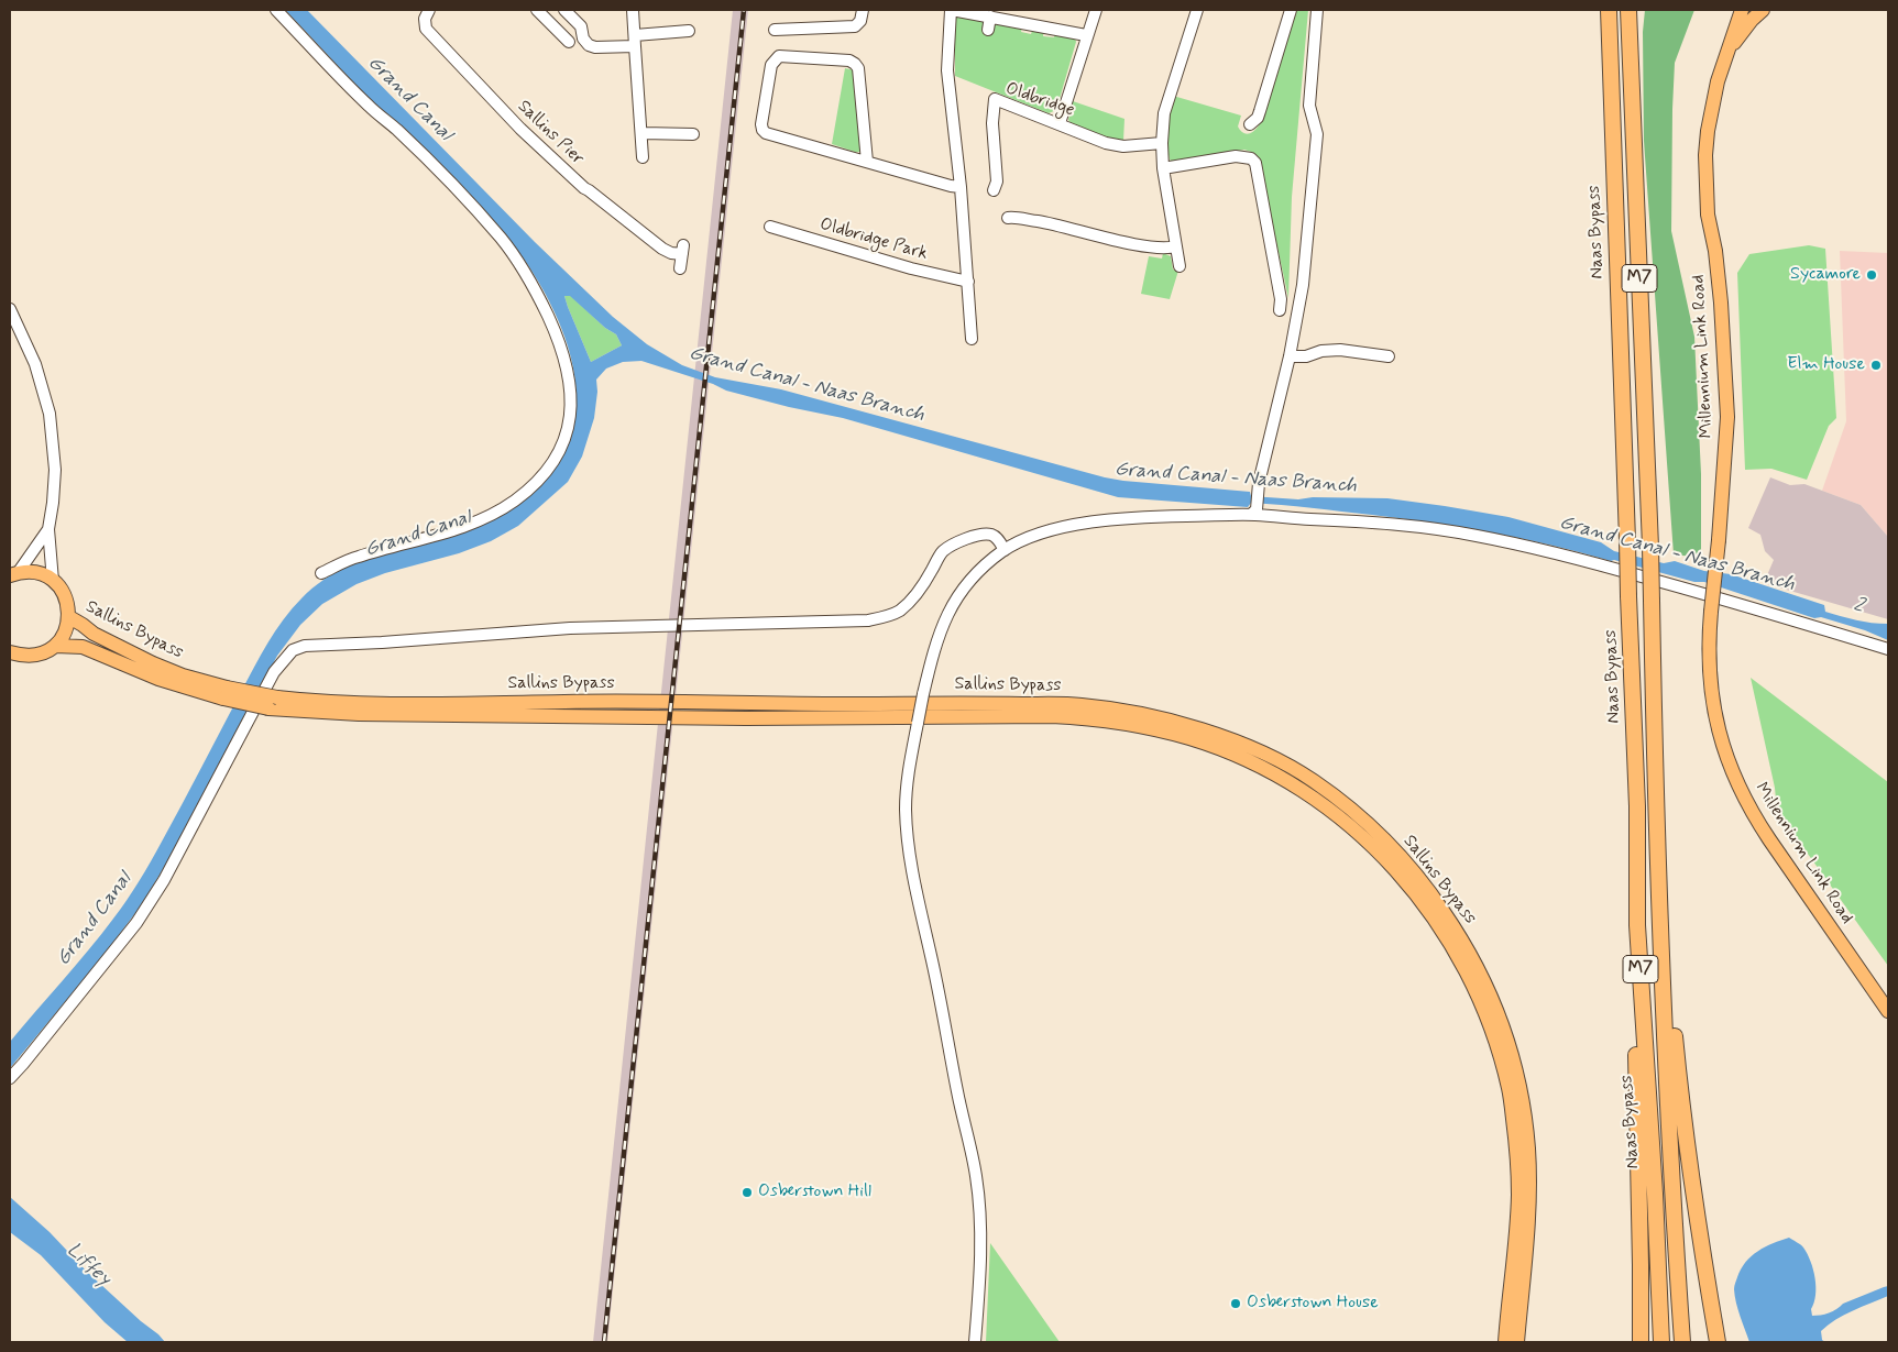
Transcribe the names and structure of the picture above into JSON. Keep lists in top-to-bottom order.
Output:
{
  "streets": {
    "highway": ["Naas Bypass", "M7"],
    "main road": ["Millennium Link Road", "Sallins Bypass"],
    "street": ["Oldbridge", "Sallins Pier", "Oldbridge Park"]
  },
  "crossings": [
    ["Naas Bypass", "M7"]
  ],
  "water": [
    "Grand Canal",
    "Grand Canal - Naas Branch",
    "2",
    "Liffey"
  ],
  "places": [
    "Sycamore",
    "Elm House",
    "Osberstown Hill",
    "Osberstown House"
  ]
}
